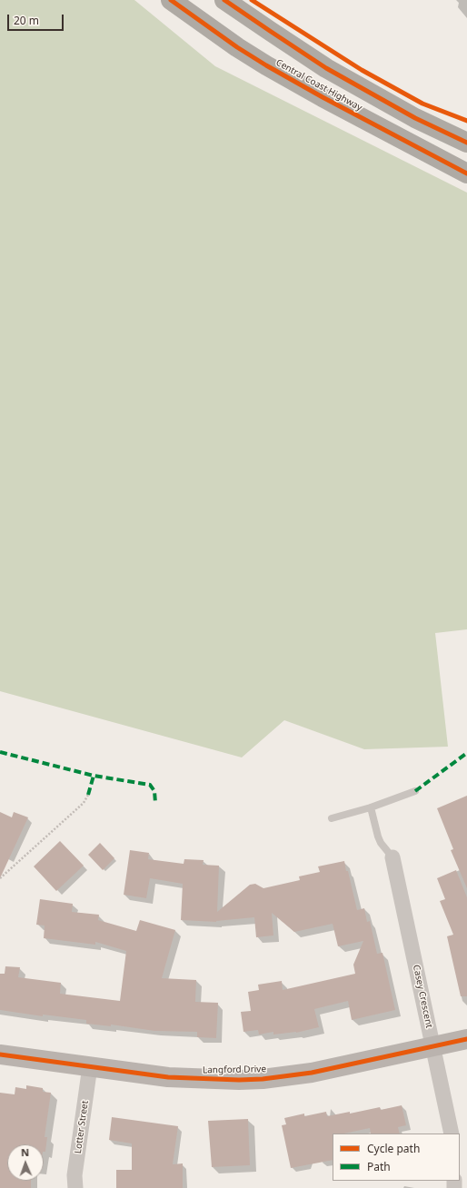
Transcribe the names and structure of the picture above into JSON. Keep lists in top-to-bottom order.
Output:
{
  "streets": {
    "highway": ["Central Coast Highway"],
    "street": ["Casey Crescent", "Langford Drive", "Lotter Street"]
  },
  "crossings": [
    ["Casey Crescent", "Langford Drive"],
    ["Langford Drive", "Lotter Street"]
  ],
  "legend": ["Cycle path", "Path"],
  "scale_bar": "20 m",
  "north": "top"
}
